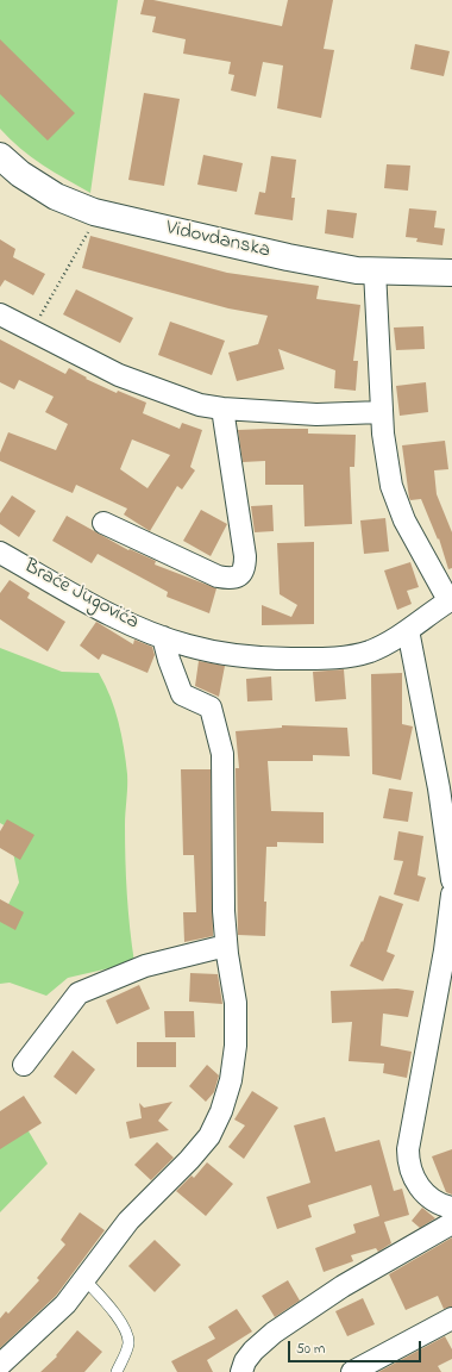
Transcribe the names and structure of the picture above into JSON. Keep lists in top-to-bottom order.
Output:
{
  "streets": {
    "street": ["Vidovdanska", "Braće Jugovića"]
  },
  "scale_bar": "50 m"
}
